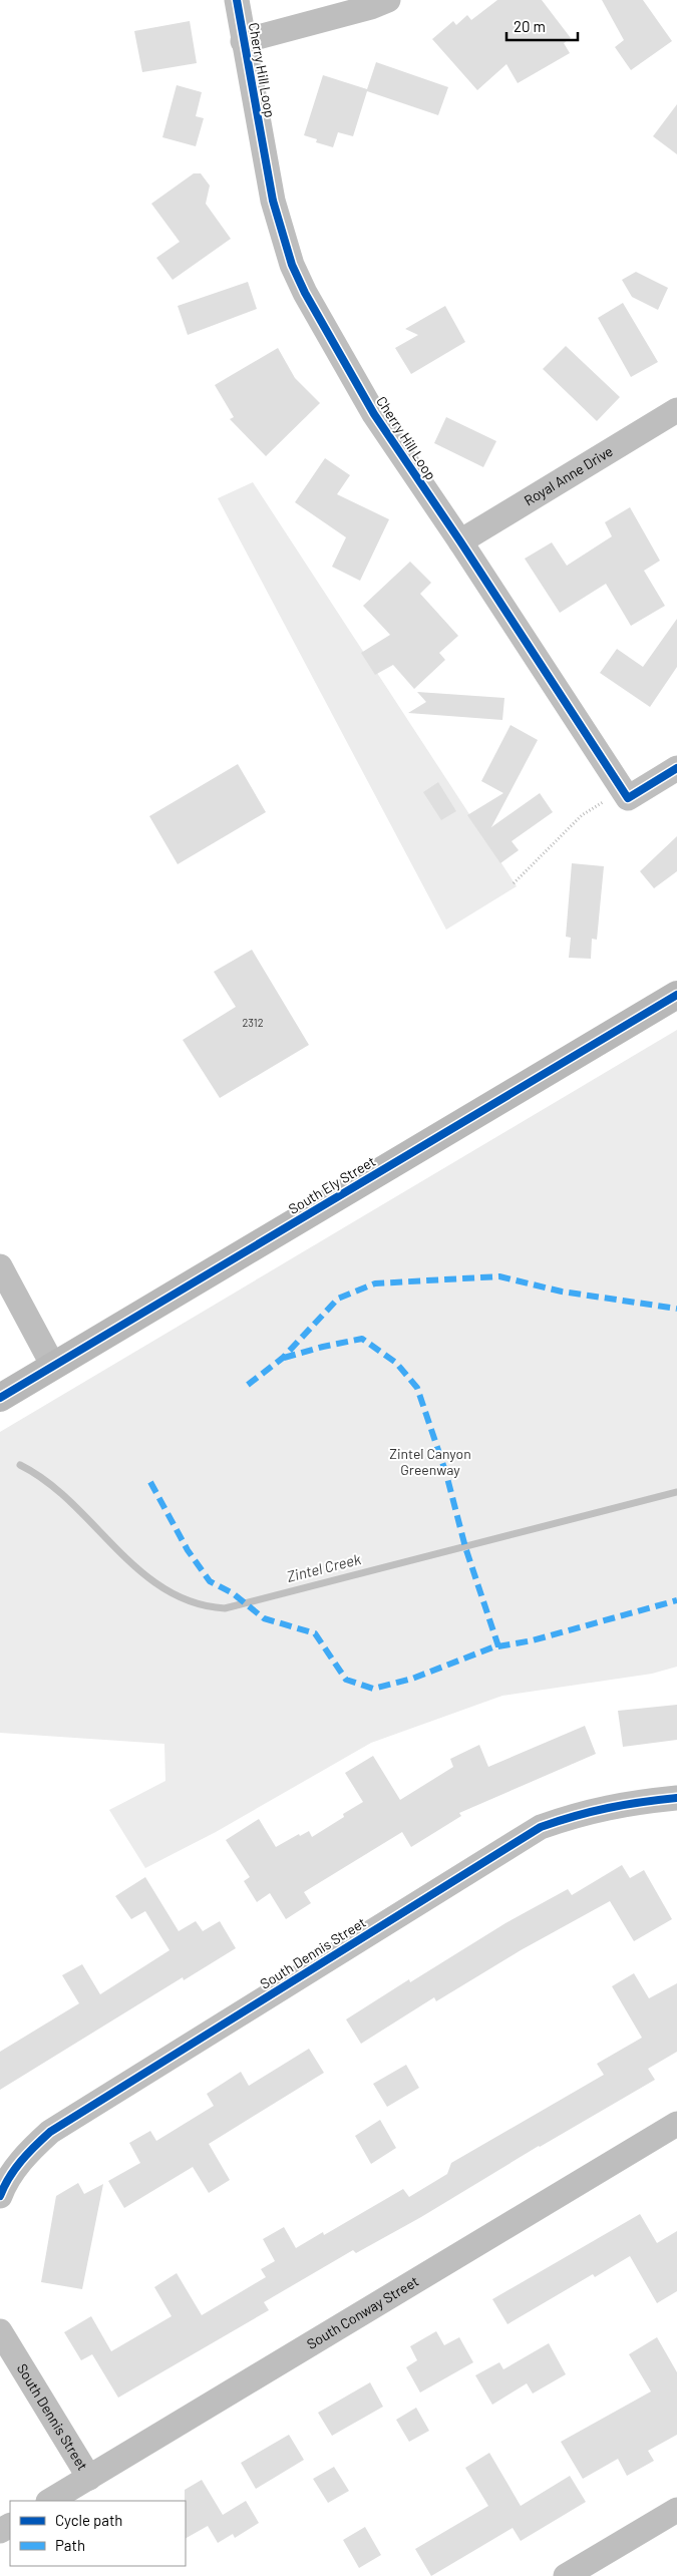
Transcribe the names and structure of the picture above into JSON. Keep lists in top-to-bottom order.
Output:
{
  "streets": {
    "street": [
      "Cherry Hill Loop",
      "Royal Anne Drive",
      "South Ely Street",
      "South Dennis Street",
      "South Conway Street"
    ]
  },
  "crossings": [
    ["Cherry Hill Loop", "Royal Anne Drive"],
    ["South Dennis Street", "South Conway Street"]
  ],
  "water": ["Zintel Creek"],
  "parks": ["Zintel Canyon Greenway"],
  "house_numbers": ["2312"],
  "legend": ["Cycle path", "Path"],
  "scale_bar": "20 m"
}
